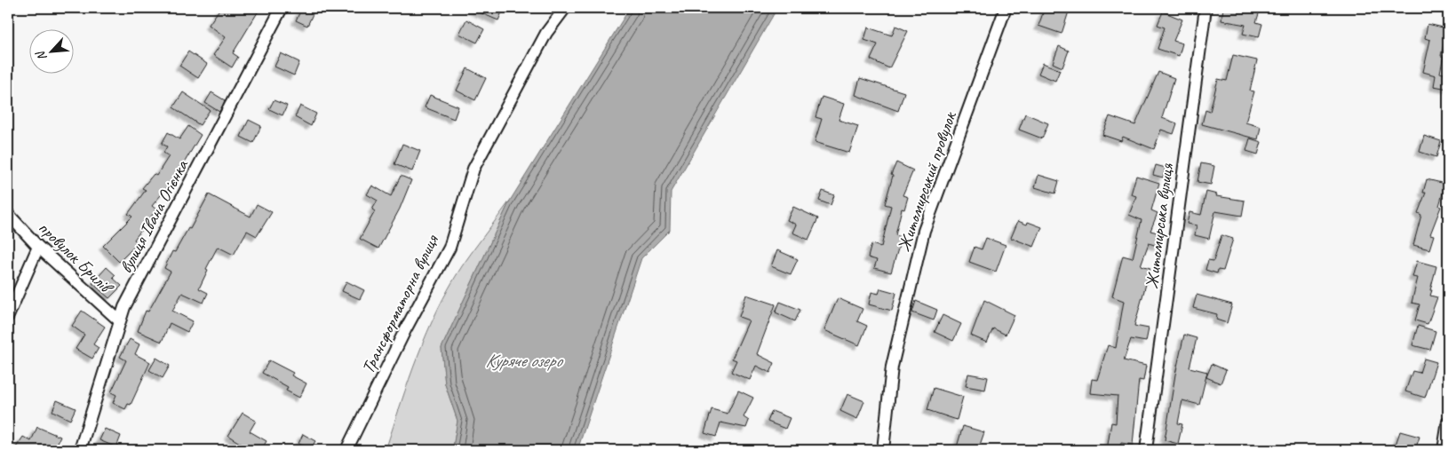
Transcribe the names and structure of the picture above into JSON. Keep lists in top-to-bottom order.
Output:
{
  "streets": {
    "street": [
      "Житомирський провулок",
      "вулиця Івана Огієнка",
      "Житомирська вулиця",
      "провулок Брилів",
      "Трансформаторна вулиця"
    ]
  },
  "crossings": [
    ["вулиця Івана Огієнка", "провулок Брилів"]
  ],
  "water": ["Куряче озеро"],
  "north": "bottom left"
}
